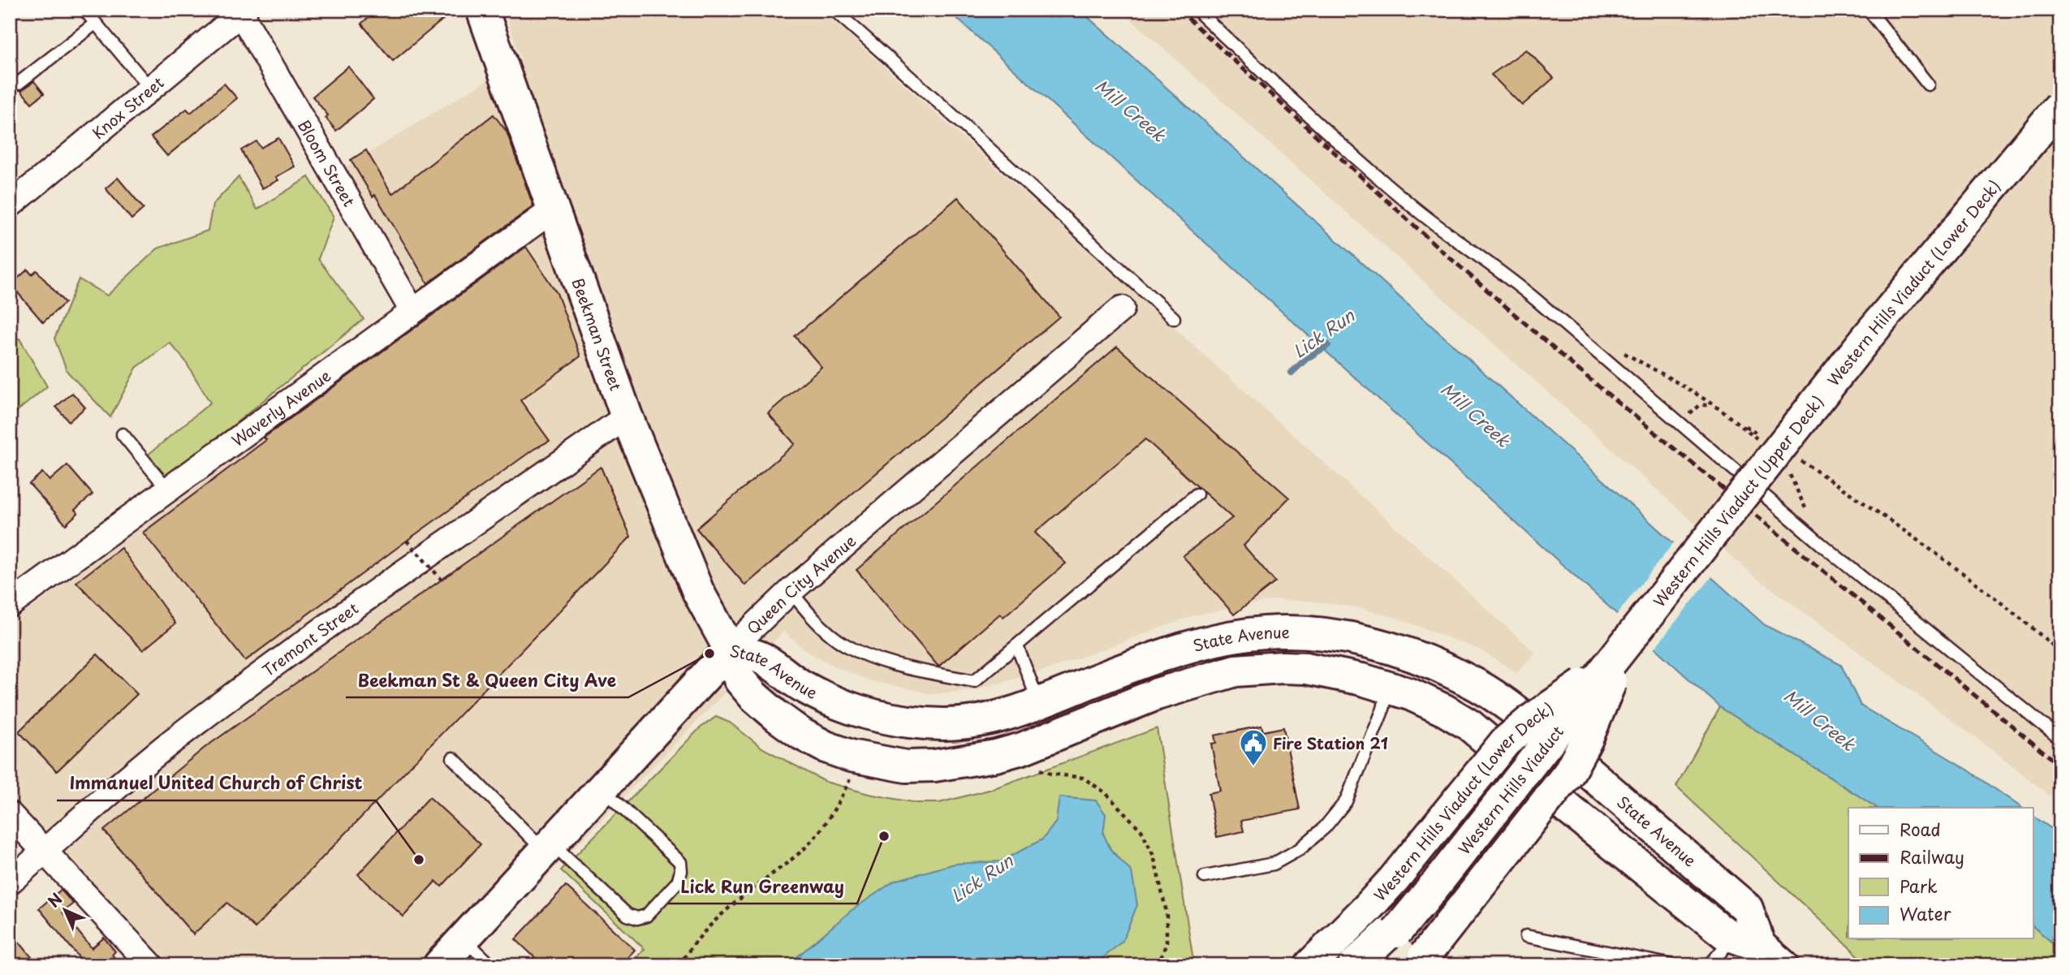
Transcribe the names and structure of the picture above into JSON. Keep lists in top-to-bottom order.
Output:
{
  "streets": {
    "main road": [
      "Western Hills Viaduct (Lower Deck)",
      "Beekman Street",
      "Western Hills Viaduct (Upper Deck)",
      "Queen City Avenue",
      "State Avenue",
      "Western Hills Viaduct"
    ],
    "street": [
      "Knox Street",
      "Bloom Street",
      "Waverly Avenue",
      "Tremont Street"
    ]
  },
  "crossings": [
    ["Knox Street", "Bloom Street"],
    ["Bloom Street", "Waverly Avenue"],
    ["Western Hills Viaduct (Lower Deck)", "Western Hills Viaduct (Upper Deck)"],
    ["Western Hills Viaduct (Lower Deck)", "Western Hills Viaduct"],
    ["Beekman Street", "Waverly Avenue"],
    ["Beekman Street", "Queen City Avenue"],
    ["Beekman Street", "Tremont Street"],
    ["Beekman Street", "State Avenue"],
    ["Western Hills Viaduct (Upper Deck)", "Western Hills Viaduct"],
    ["Queen City Avenue", "State Avenue"]
  ],
  "water": ["Mill Creek", "Lick Run"],
  "places": {
    "other": ["Beekman St & Queen City Ave", "Lick Run Greenway", "Immanuel United Church of Christ"],
    "public building": ["Fire Station 21"]
  },
  "legend": [
    "Road",
    "Railway",
    "Park",
    "Water"
  ],
  "north": "top left"
}
